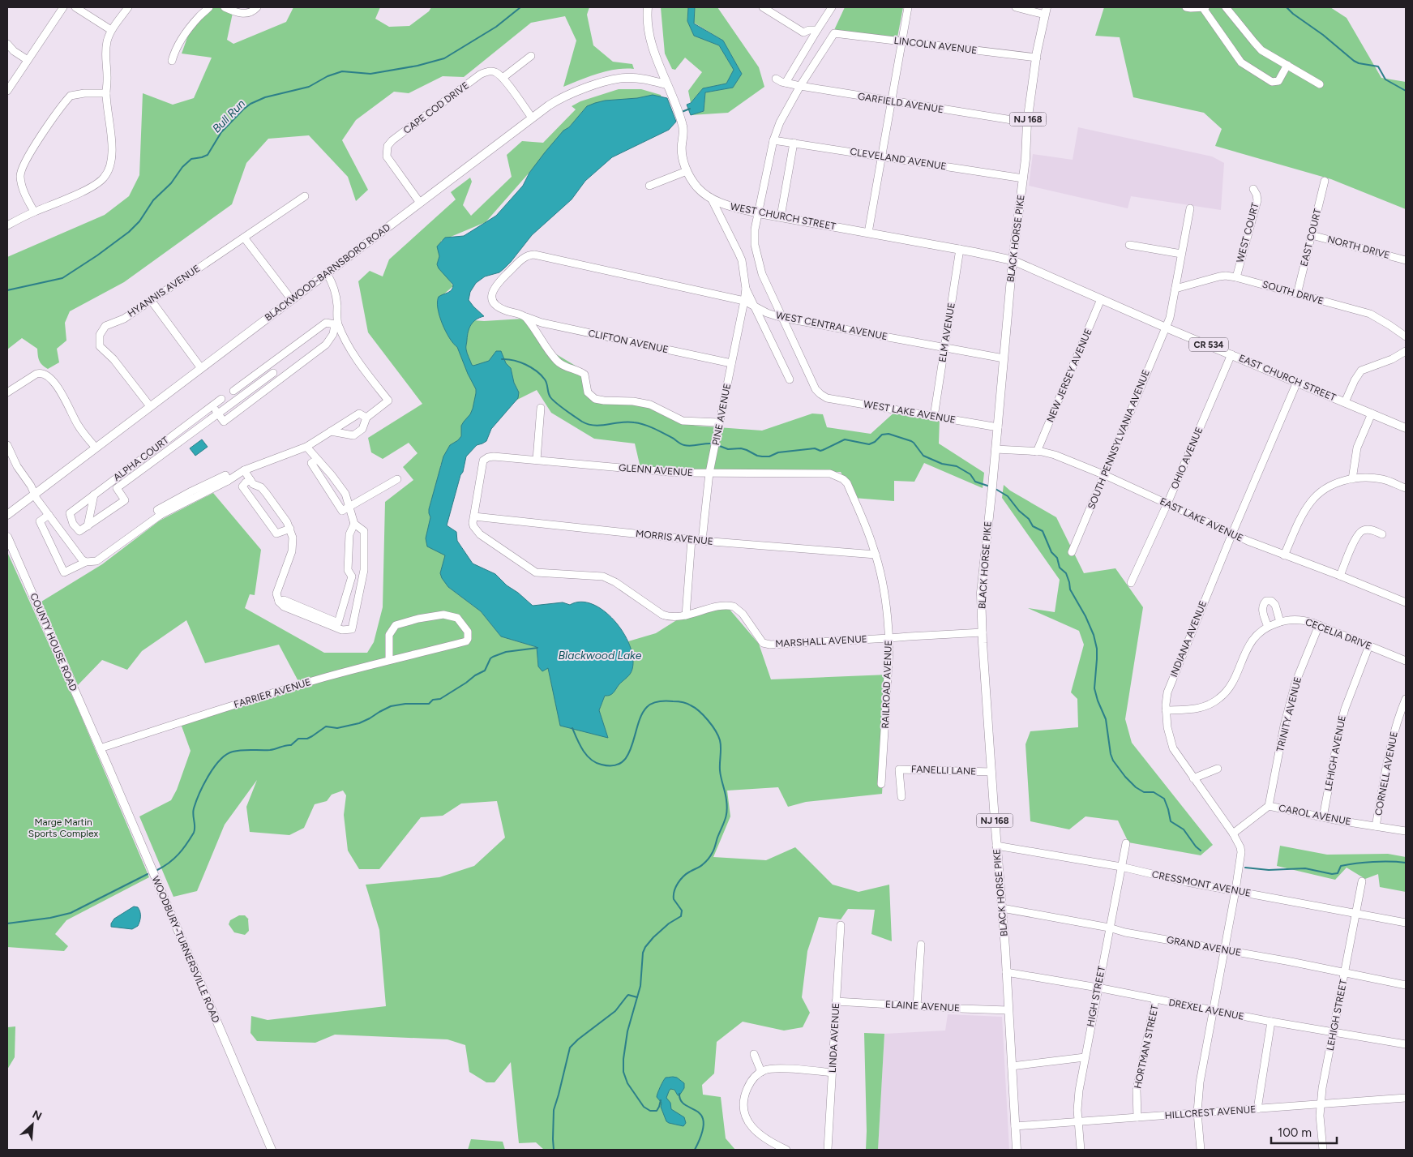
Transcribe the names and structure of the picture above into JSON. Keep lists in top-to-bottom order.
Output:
{
  "streets": {
    "main road": [
      "NJ 168",
      "WEST CHURCH STREET",
      "BLACK HORSE PIKE",
      "BLACKWOOD-BARNSBORO ROAD",
      "CR 534",
      "EAST CHURCH STREET",
      "COUNTY HOUSE ROAD",
      "WOODBURY-TURNERSVILLE ROAD"
    ],
    "street": [
      "LINCOLN AVENUE",
      "GARFIELD AVENUE",
      "CAPE COD DRIVE",
      "CLEVELAND AVENUE",
      "WEST COURT",
      "EAST COURT",
      "NORTH DRIVE",
      "HYANNIS AVENUE",
      "SOUTH DRIVE",
      "WEST CENTRAL AVENUE",
      "ELM AVENUE",
      "CLIFTON AVENUE",
      "NEW JERSEY AVENUE",
      "WEST LAKE AVENUE",
      "PINE AVENUE",
      "SOUTH PENNSYLVANIA AVENUE",
      "OHIO AVENUE",
      "ALPHA COURT",
      "GLENN AVENUE",
      "EAST LAKE AVENUE",
      "MORRIS AVENUE",
      "CECELIA DRIVE",
      "INDIANA AVENUE",
      "MARSHALL AVENUE",
      "RAILROAD AVENUE",
      "FARRIER AVENUE",
      "TRINITY AVENUE",
      "LEHIGH AVENUE",
      "FANELLI LANE",
      "CORNELL AVENUE",
      "CAROL AVENUE",
      "CRESSMONT AVENUE",
      "GRAND AVENUE",
      "HIGH STREET",
      "ELAINE AVENUE",
      "DREXEL AVENUE",
      "LEHIGH STREET",
      "LINDA AVENUE",
      "HORTMAN STREET",
      "HILLCREST AVENUE"
    ]
  },
  "crossings": [
    ["LINCOLN AVENUE", "GARFIELD AVENUE"],
    ["LINCOLN AVENUE", "BLACK HORSE PIKE"],
    ["GARFIELD AVENUE", "BLACK HORSE PIKE"],
    ["CAPE COD DRIVE", "BLACKWOOD-BARNSBORO ROAD"],
    ["CLEVELAND AVENUE", "BLACK HORSE PIKE"],
    ["WEST CHURCH STREET", "BLACK HORSE PIKE"],
    ["WEST CHURCH STREET", "BLACKWOOD-BARNSBORO ROAD"],
    ["WEST CHURCH STREET", "ELM AVENUE"],
    ["WEST CHURCH STREET", "EAST CHURCH STREET"],
    ["WEST COURT", "SOUTH DRIVE"],
    ["EAST COURT", "NORTH DRIVE"],
    ["EAST COURT", "SOUTH DRIVE"],
    ["BLACK HORSE PIKE", "WEST CENTRAL AVENUE"],
    ["BLACK HORSE PIKE", "EAST CHURCH STREET"],
    ["BLACK HORSE PIKE", "WEST LAKE AVENUE"],
    ["BLACK HORSE PIKE", "EAST LAKE AVENUE"],
    ["BLACK HORSE PIKE", "MARSHALL AVENUE"],
    ["BLACK HORSE PIKE", "FANELLI LANE"],
    ["BLACK HORSE PIKE", "CRESSMONT AVENUE"],
    ["BLACK HORSE PIKE", "GRAND AVENUE"],
    ["BLACK HORSE PIKE", "ELAINE AVENUE"],
    ["BLACK HORSE PIKE", "DREXEL AVENUE"],
    ["BLACK HORSE PIKE", "HILLCREST AVENUE"],
    ["BLACKWOOD-BARNSBORO ROAD", "HYANNIS AVENUE"],
    ["SOUTH DRIVE", "SOUTH PENNSYLVANIA AVENUE"],
    ["WEST CENTRAL AVENUE", "ELM AVENUE"],
    ["WEST CENTRAL AVENUE", "CLIFTON AVENUE"],
    ["WEST CENTRAL AVENUE", "WEST LAKE AVENUE"],
    ["WEST CENTRAL AVENUE", "PINE AVENUE"],
    ["ELM AVENUE", "WEST LAKE AVENUE"],
    ["CLIFTON AVENUE", "PINE AVENUE"],
    ["NEW JERSEY AVENUE", "EAST CHURCH STREET"],
    ["NEW JERSEY AVENUE", "EAST LAKE AVENUE"],
    ["EAST CHURCH STREET", "SOUTH PENNSYLVANIA AVENUE"],
    ["EAST CHURCH STREET", "OHIO AVENUE"],
    ["EAST CHURCH STREET", "INDIANA AVENUE"],
    ["PINE AVENUE", "GLENN AVENUE"],
    ["PINE AVENUE", "MORRIS AVENUE"],
    ["SOUTH PENNSYLVANIA AVENUE", "EAST LAKE AVENUE"],
    ["OHIO AVENUE", "EAST LAKE AVENUE"],
    ["GLENN AVENUE", "MORRIS AVENUE"],
    ["GLENN AVENUE", "MARSHALL AVENUE"],
    ["GLENN AVENUE", "RAILROAD AVENUE"],
    ["EAST LAKE AVENUE", "INDIANA AVENUE"],
    ["MORRIS AVENUE", "MARSHALL AVENUE"],
    ["MORRIS AVENUE", "RAILROAD AVENUE"],
    ["CECELIA DRIVE", "INDIANA AVENUE"],
    ["CECELIA DRIVE", "TRINITY AVENUE"],
    ["CECELIA DRIVE", "LEHIGH AVENUE"],
    ["INDIANA AVENUE", "CAROL AVENUE"],
    ["INDIANA AVENUE", "CRESSMONT AVENUE"],
    ["INDIANA AVENUE", "GRAND AVENUE"],
    ["INDIANA AVENUE", "DREXEL AVENUE"],
    ["INDIANA AVENUE", "HILLCREST AVENUE"],
    ["MARSHALL AVENUE", "RAILROAD AVENUE"],
    ["COUNTY HOUSE ROAD", "FARRIER AVENUE"],
    ["COUNTY HOUSE ROAD", "WOODBURY-TURNERSVILLE ROAD"],
    ["FARRIER AVENUE", "WOODBURY-TURNERSVILLE ROAD"],
    ["TRINITY AVENUE", "CAROL AVENUE"],
    ["LEHIGH AVENUE", "CAROL AVENUE"],
    ["CORNELL AVENUE", "CAROL AVENUE"],
    ["CRESSMONT AVENUE", "HIGH STREET"],
    ["CRESSMONT AVENUE", "LEHIGH STREET"],
    ["GRAND AVENUE", "HIGH STREET"],
    ["GRAND AVENUE", "LEHIGH STREET"],
    ["HIGH STREET", "DREXEL AVENUE"],
    ["HIGH STREET", "HILLCREST AVENUE"],
    ["ELAINE AVENUE", "LINDA AVENUE"],
    ["DREXEL AVENUE", "LEHIGH STREET"],
    ["DREXEL AVENUE", "HORTMAN STREET"],
    ["LEHIGH STREET", "HILLCREST AVENUE"],
    ["HORTMAN STREET", "HILLCREST AVENUE"]
  ],
  "water": ["Bull Run", "Blackwood Lake"],
  "parks": ["Marge Martin Sports Complex"],
  "scale_bar": "100 m",
  "north": "top right"
}
